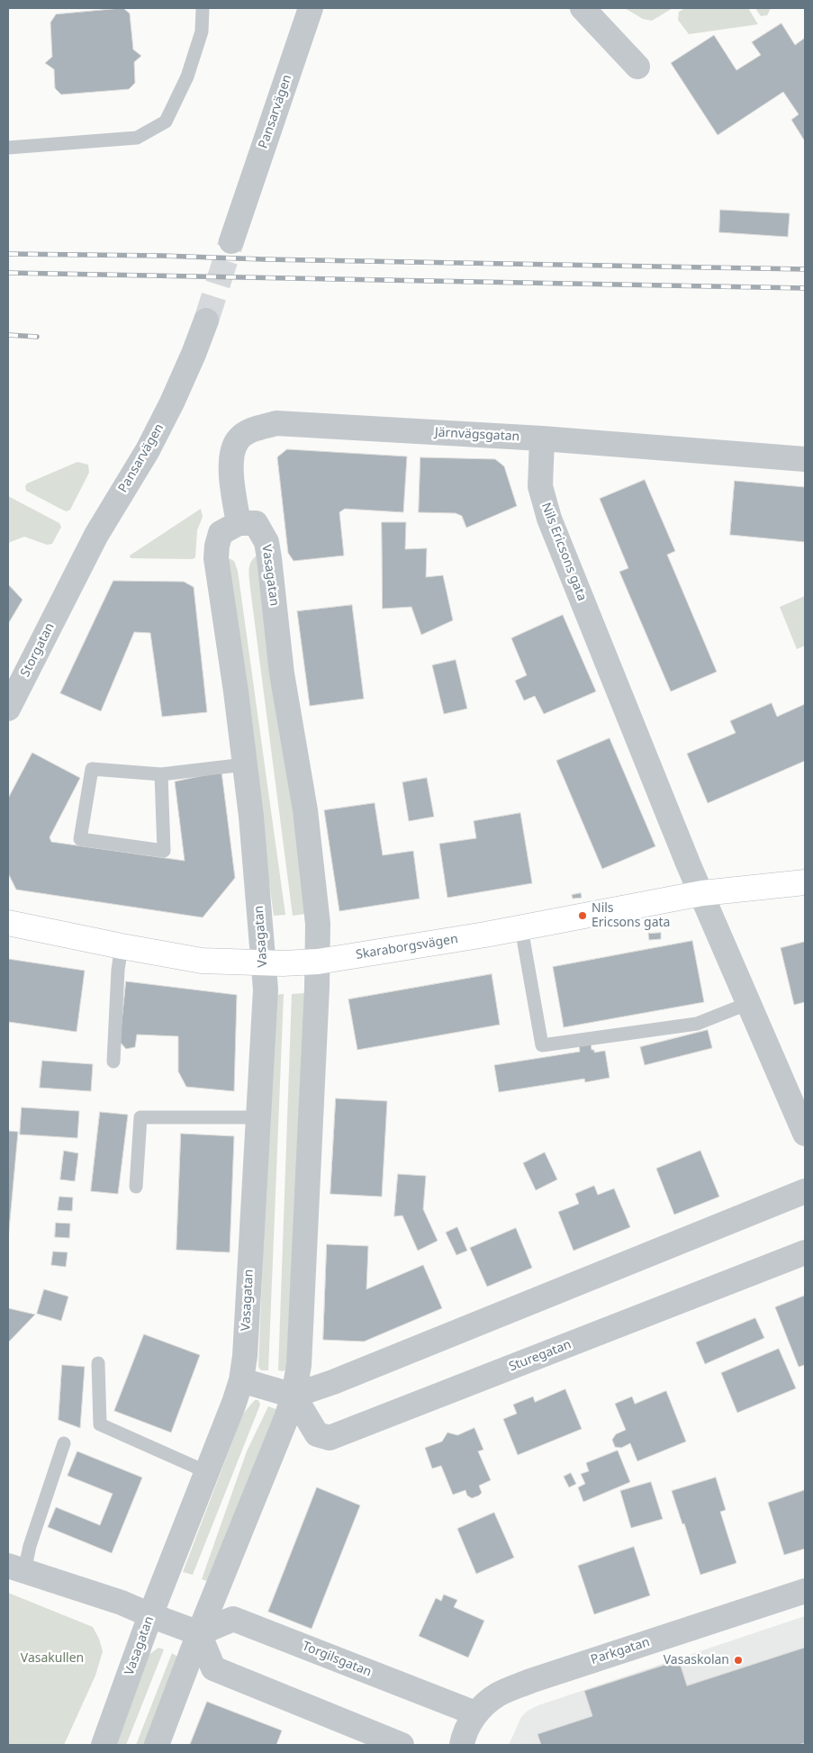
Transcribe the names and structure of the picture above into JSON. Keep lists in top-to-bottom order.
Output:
{
  "streets": {
    "street": [
      "Pansarvägen",
      "Järnvägsgatan",
      "Nils Ericsons gata",
      "Vasagatan",
      "Storgatan",
      "Skaraborgsvägen",
      "Sturegatan",
      "Parkgatan",
      "Torgilsgatan"
    ]
  },
  "crossings": [
    ["Pansarvägen", "Storgatan"],
    ["Järnvägsgatan", "Nils Ericsons gata"],
    ["Järnvägsgatan", "Vasagatan"],
    ["Nils Ericsons gata", "Skaraborgsvägen"],
    ["Vasagatan", "Skaraborgsvägen"],
    ["Vasagatan", "Sturegatan"],
    ["Vasagatan", "Torgilsgatan"],
    ["Parkgatan", "Torgilsgatan"]
  ],
  "parks": ["Vasakullen"],
  "places": ["Nils Ericsons gata", "Vasaskolan"]
}
